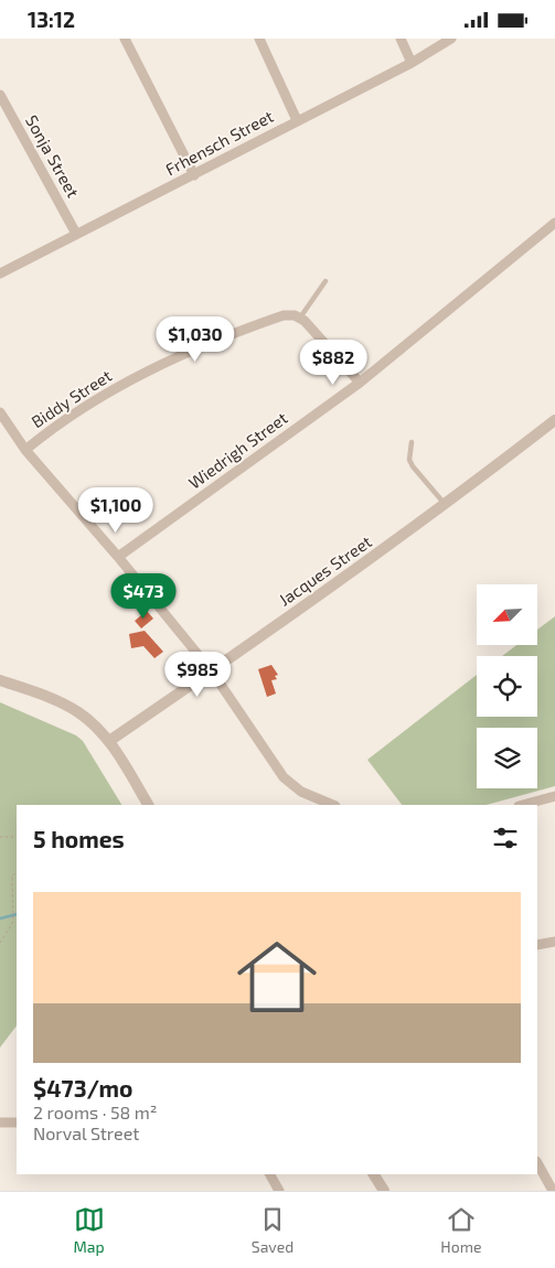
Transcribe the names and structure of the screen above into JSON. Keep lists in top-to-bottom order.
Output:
{
  "streets": {
    "street": [
      "Frhensch Street",
      "Sonja Street",
      "Biddy Street",
      "Wiedrigh Street",
      "Jacques Street"
    ]
  },
  "crossings": [
    ["Frhensch Street", "Sonja Street"]
  ],
  "north": "bottom left",
  "page": {
    "status": "13:12",
    "price": [
      "$1,030",
      "$882",
      "$1,100",
      "$473",
      "$985"
    ],
    "heading": "5 homes",
    "list": [
      {
        "name": "$473/mo",
        "note": "2 rooms · 58 m² · Norval Street"
      }
    ],
    "tabs": ["Map", "Saved", "Home"]
  }
}
